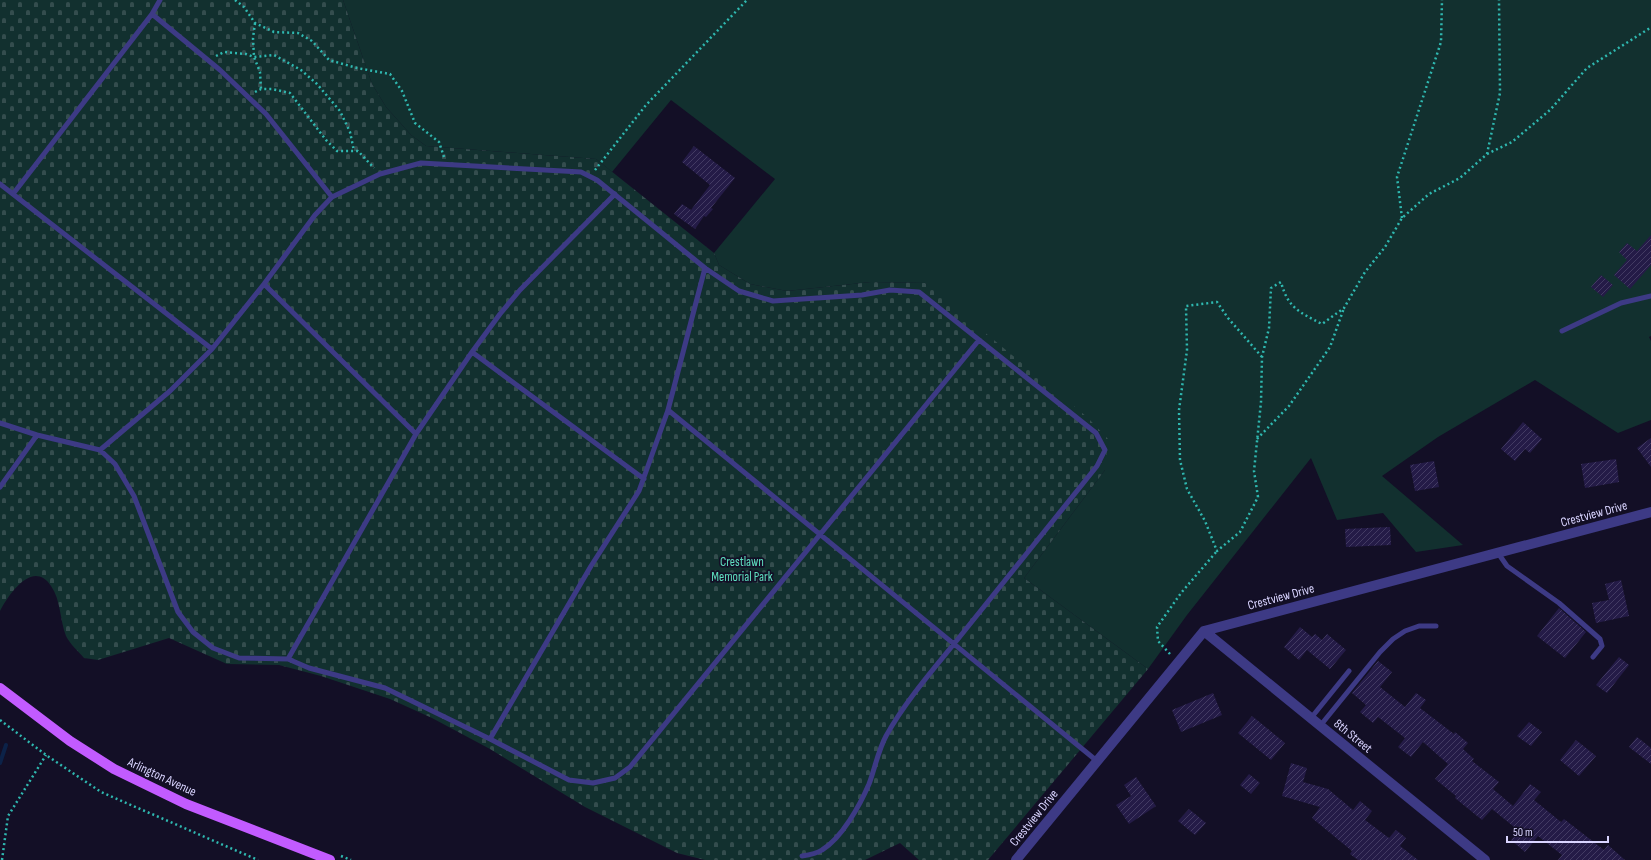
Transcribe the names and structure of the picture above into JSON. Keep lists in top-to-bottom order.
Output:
{
  "streets": {
    "main road": ["Arlington Avenue"],
    "street": ["Crestview Drive", "8th Street"]
  },
  "crossings": [
    ["Crestview Drive", "8th Street"]
  ],
  "parks": ["Crestlawn Memorial Park"],
  "scale_bar": "50 m"
}
